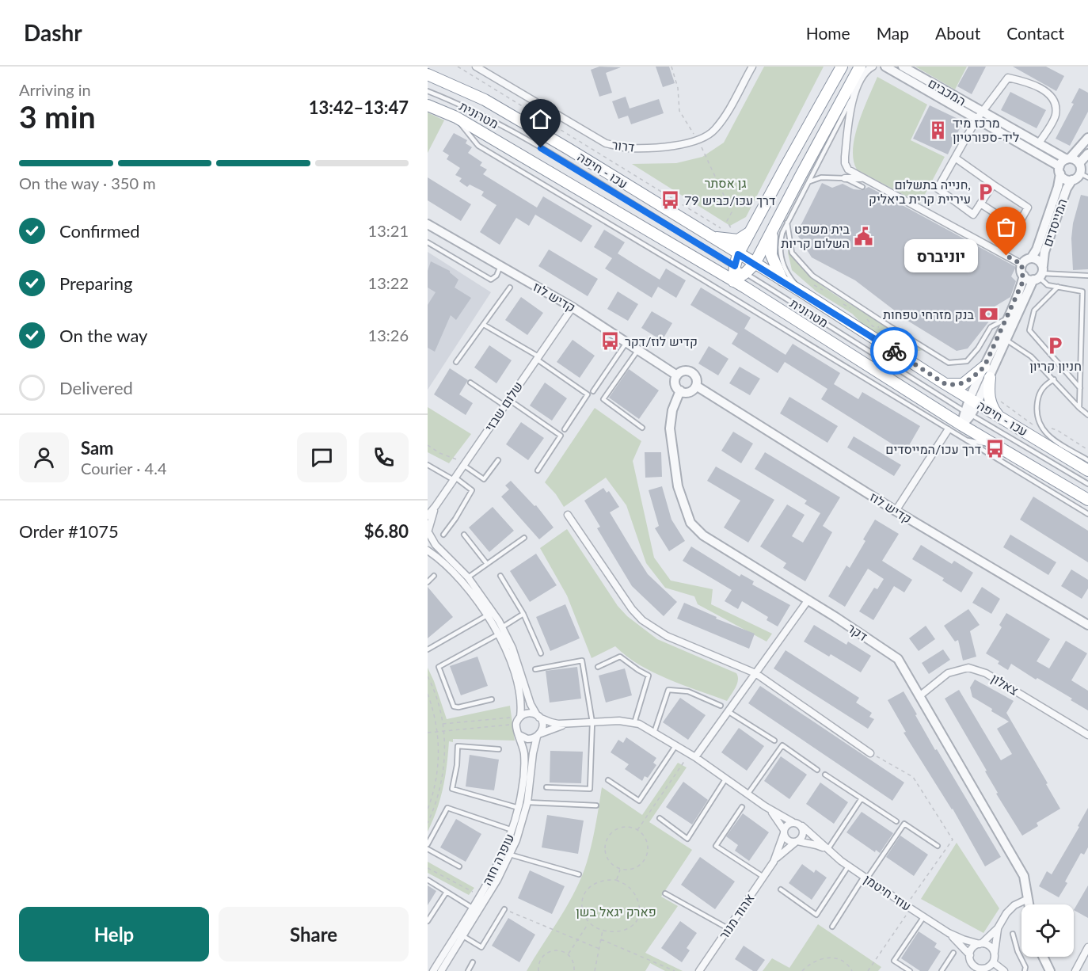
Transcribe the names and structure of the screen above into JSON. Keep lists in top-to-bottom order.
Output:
{
  "streets": {
    "highway": ["עכו - חיפה"],
    "street": [
      "המכבים",
      "דרור",
      "המייסדים",
      "קדיש לוז",
      "שלום שבזי",
      "דקר",
      "צאלון",
      "עופרה חזה",
      "עוזי חיטמן",
      "אהוד מנור"
    ],
    "lane": ["מטרונית"]
  },
  "crossings": [
    ["המכבים", "המייסדים"],
    ["מטרונית", "המייסדים"],
    ["עכו - חיפה", "המייסדים"],
    ["קדיש לוז", "שלום שבזי"],
    ["קדיש לוז", "דקר"],
    ["דקר", "צאלון"],
    ["עוזי חיטמן", "אהוד מנור"]
  ],
  "parks": ["גן אסתר", "פארק יגאל בשן"],
  "places": {
    "building": ["מרכז מיד ליד-ספורטיון"],
    "parking": ["חנייה בתשלום, עיריית קרית ביאליק", "חניון קריון"],
    "bus stop": ["דרך עכו/כביש 79", "קדיש לוז/דקר", "דרך עכו/המייסדים"],
    "public building": ["בית משפט השלום קריות"],
    "other": ["יוניברס"],
    "bank": ["בנק מזרחי טפחות"]
  },
  "page": {
    "header": "Dashr",
    "nav": [
      "Home",
      "Map",
      "About",
      "Contact"
    ],
    "heading": ["3 min", "Arriving in", "13:42–13:47"],
    "panel": [
      "Sam",
      "Courier · 4.4",
      "Order #1075",
      "$6.80"
    ],
    "bar": "On the way · 350 m",
    "list": [
      ["Confirmed", "13:21"],
      ["Preparing", "13:22"],
      ["On the way", "13:26"],
      "Delivered"
    ],
    "bubble": "יוניברס",
    "buttons": ["Help", "Share"]
  }
}
